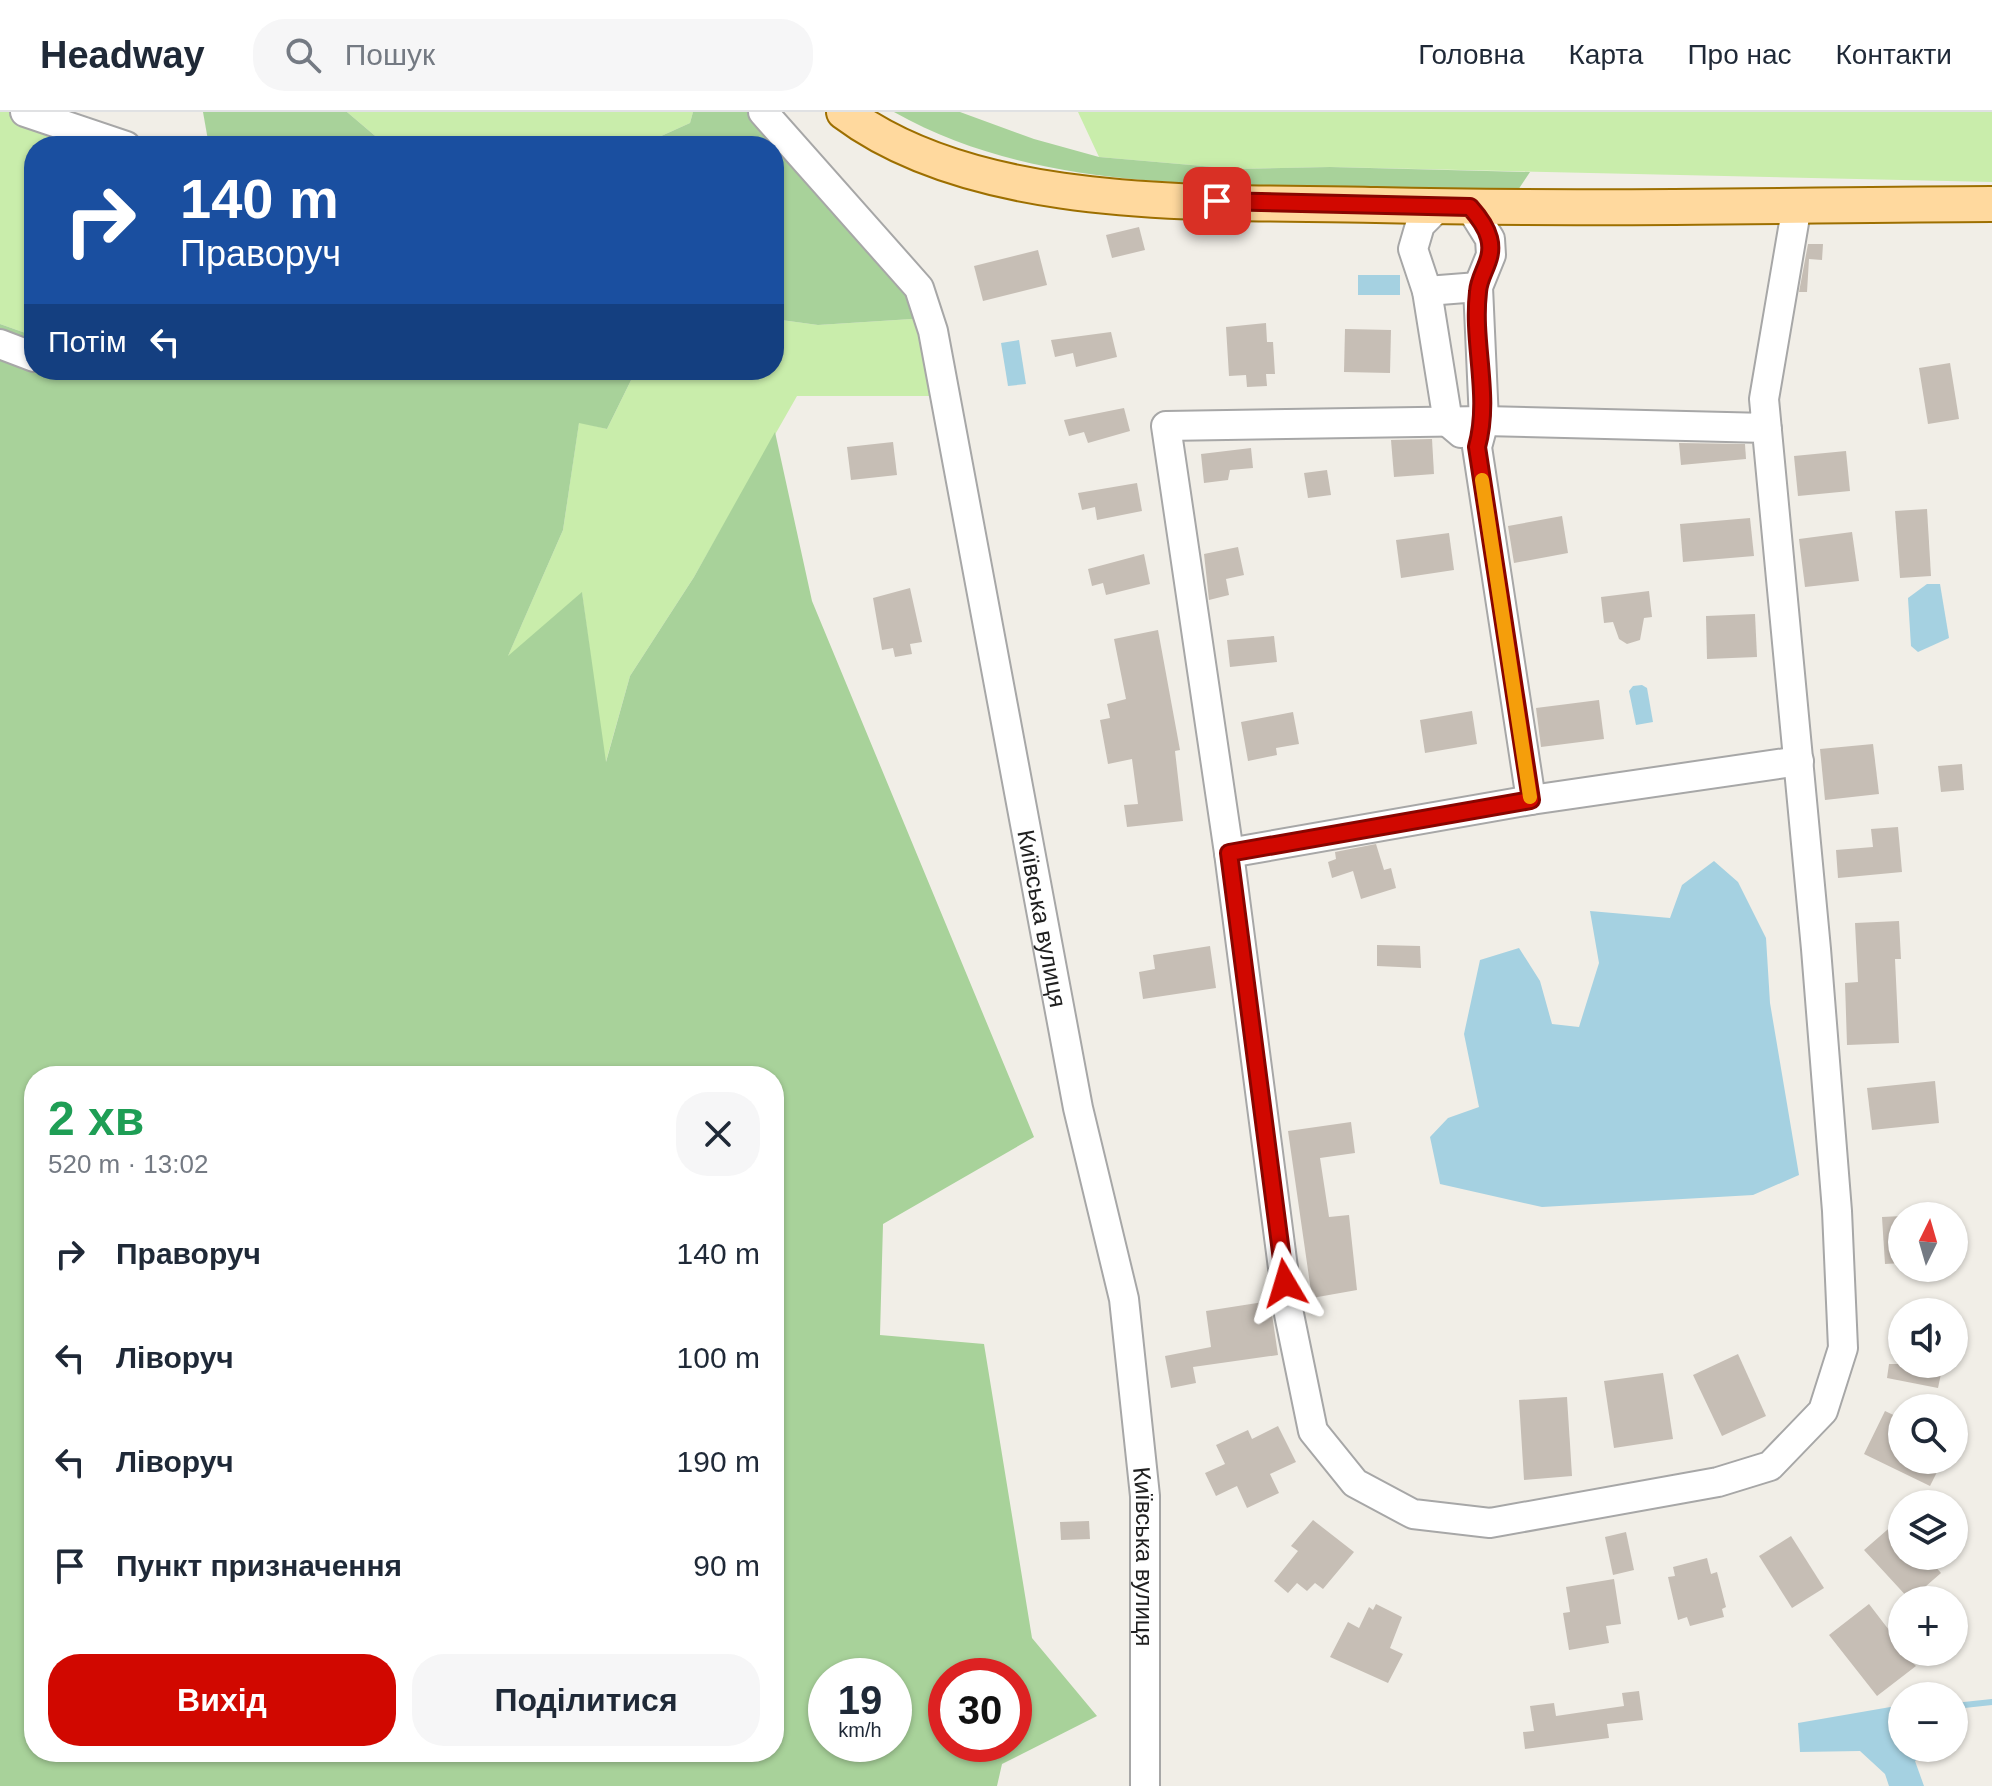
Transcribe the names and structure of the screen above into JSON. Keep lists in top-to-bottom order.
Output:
{
  "streets": {
    "street": ["Київська вулиця"]
  },
  "north": "top",
  "page": {
    "header": "Headway",
    "search": "Пошук",
    "nav": [
      "Головна",
      "Карта",
      "Про нас",
      "Контакти"
    ],
    "turn": ["140 m", "Праворуч"],
    "then": "Потім",
    "heading": ["2 хв", "520 m · 13:02"],
    "map_buttons": ["+", "−"],
    "list": [
      {
        "name": "Праворуч",
        "value": "140 m"
      },
      {
        "name": "Ліворуч",
        "value": "100 m"
      },
      {
        "name": "Ліворуч",
        "value": "190 m"
      },
      {
        "name": "Пункт призначення",
        "value": "90 m"
      }
    ],
    "buttons": ["Вихід", "Поділитися"],
    "speed": "19 km/h",
    "limit": "30"
  }
}
